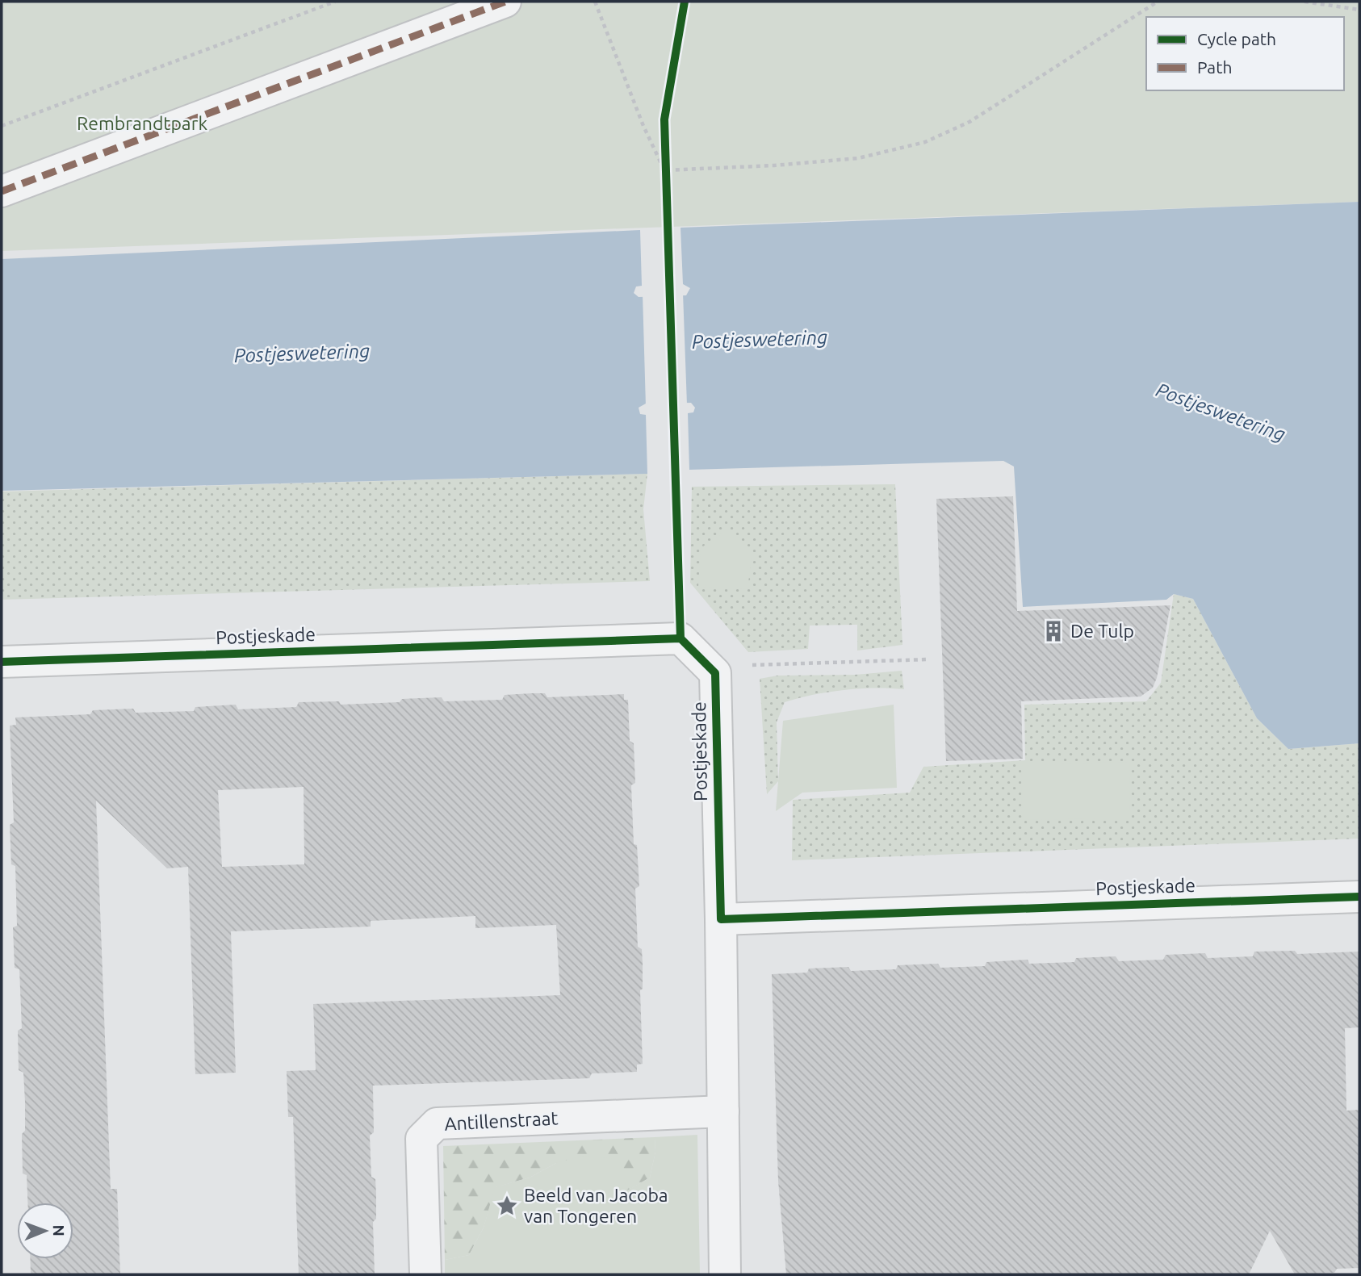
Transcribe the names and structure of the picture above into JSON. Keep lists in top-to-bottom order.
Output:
{
  "streets": {
    "street": ["Postjeskade", "Antillenstraat"]
  },
  "water": ["Postjeswetering"],
  "parks": ["Rembrandtpark"],
  "places": {
    "building": ["De Tulp"],
    "place": ["Beeld van Jacoba van Tongeren"]
  },
  "legend": ["Cycle path", "Path"],
  "north": "right"
}
